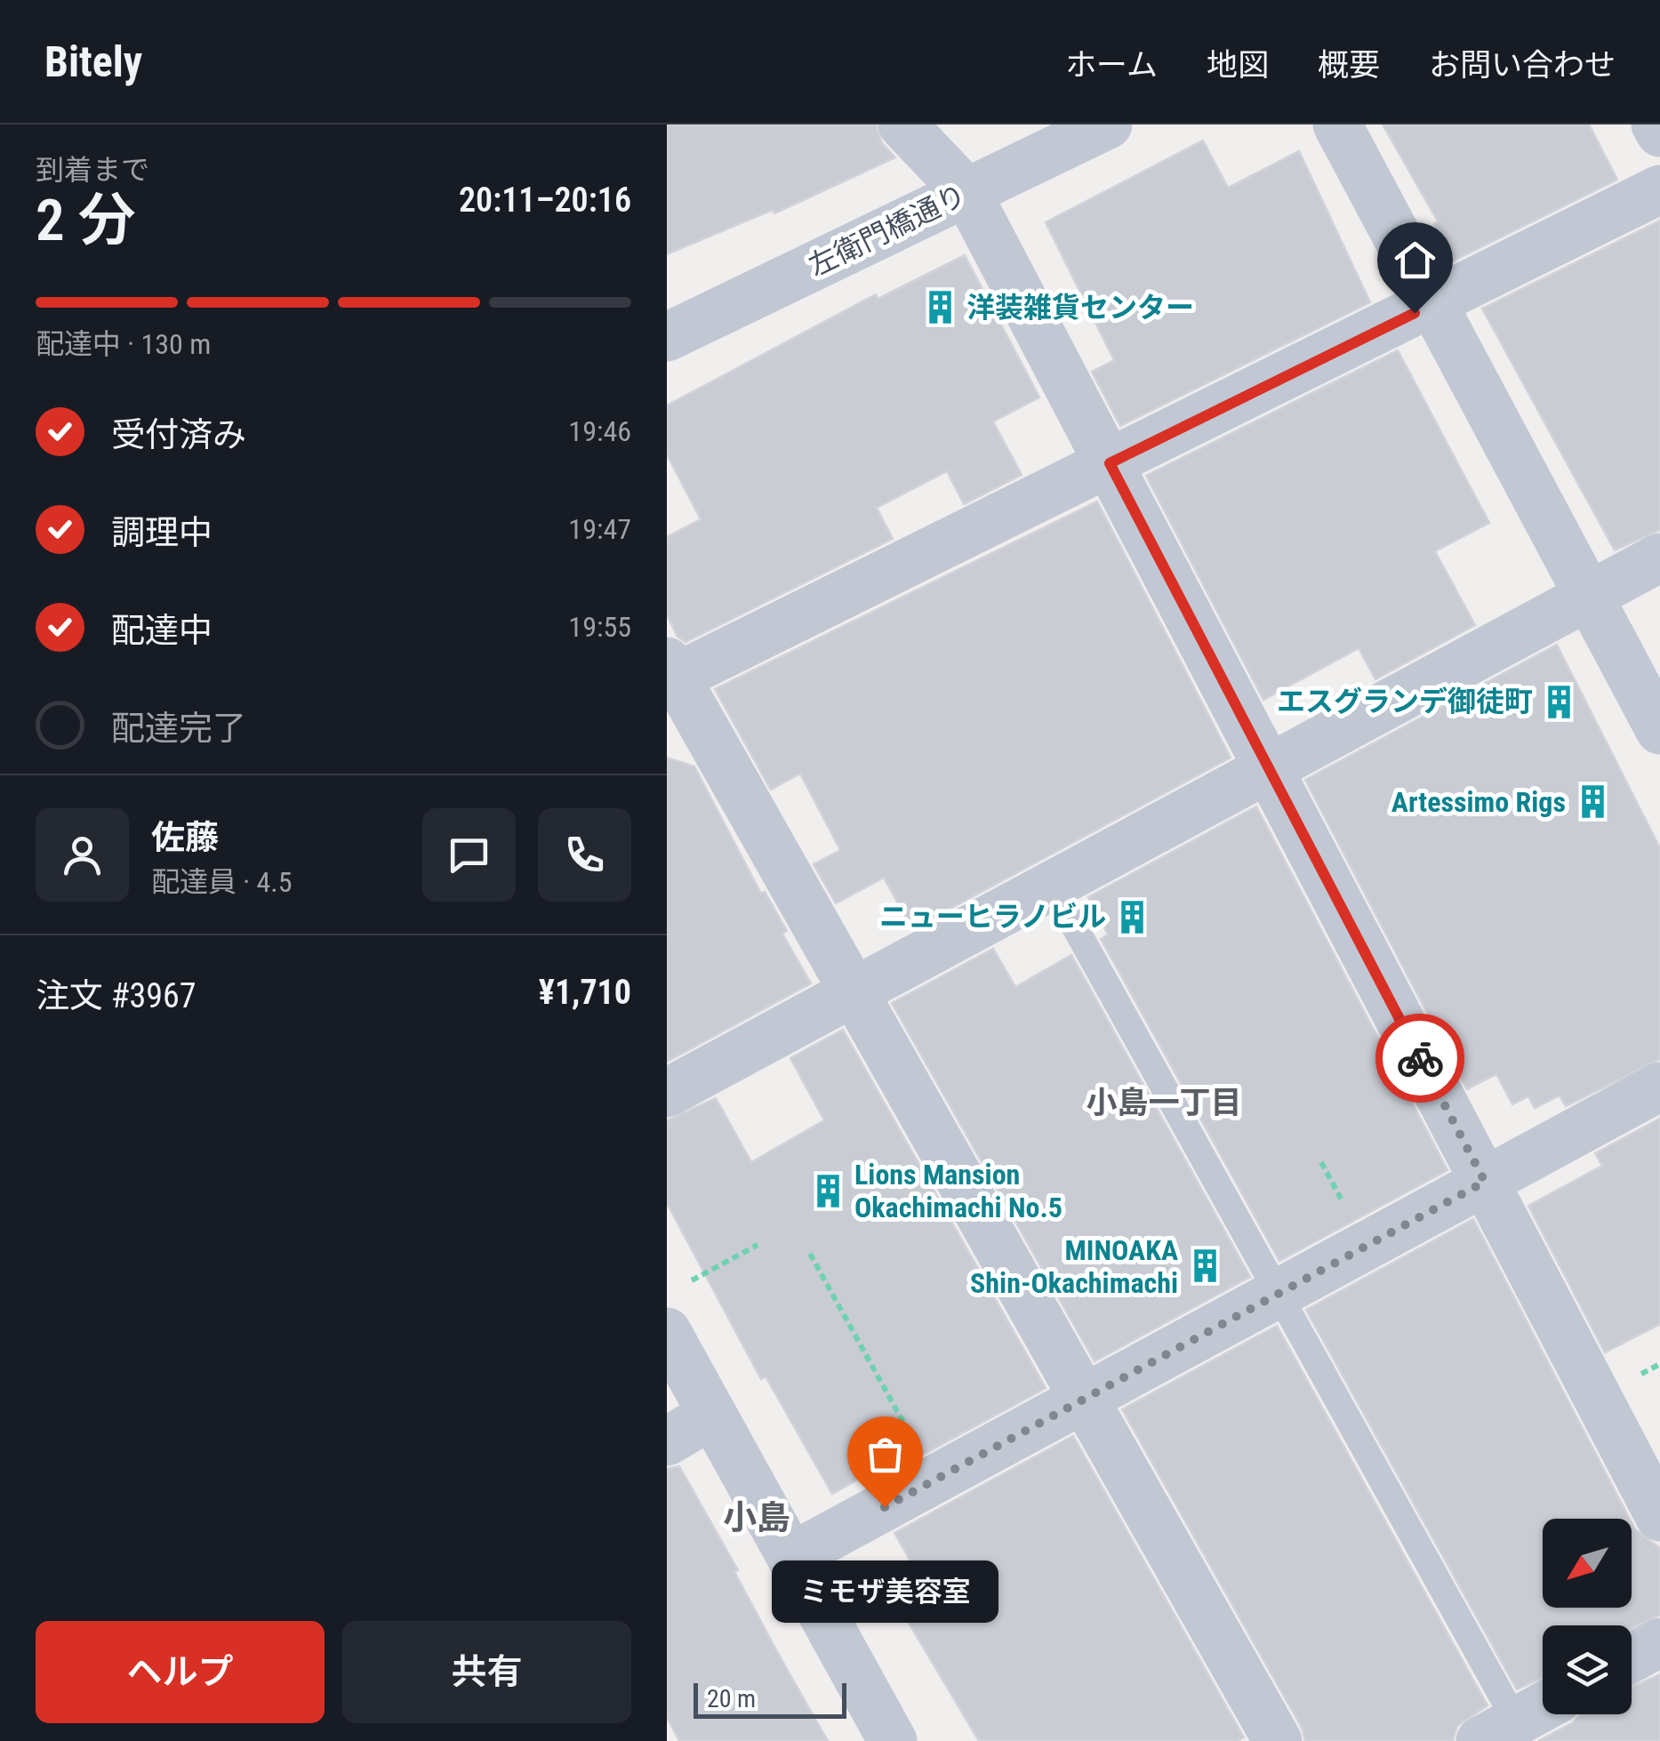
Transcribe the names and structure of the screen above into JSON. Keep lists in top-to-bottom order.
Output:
{
  "streets": {
    "street": ["左衛門橋通り"]
  },
  "districts": ["小島一丁目", "小島"],
  "places": {
    "building": [
      "洋装雑貨センター",
      "エスグランデ御徒町",
      "Artessimo Rigs",
      "ニューヒラノビル",
      "Lions Mansion Okachimachi No.5",
      "MINOAKA Shin-Okachimachi"
    ],
    "other": ["ミモザ美容室"]
  },
  "scale_bar": "20 m",
  "north": "bottom left",
  "page": {
    "header": "Bitely",
    "nav": [
      "ホーム",
      "地図",
      "概要",
      "お問い合わせ"
    ],
    "heading": ["2 分", "到着まで", "20:11–20:16"],
    "panel": [
      "佐藤",
      "配達員 · 4.5",
      "注文 #3967",
      "¥1,710"
    ],
    "bar": "配達中 · 130 m",
    "list": [
      ["受付済み", "19:46"],
      ["調理中", "19:47"],
      ["配達中", "19:55"],
      "配達完了"
    ],
    "bubble": "ミモザ美容室",
    "buttons": ["ヘルプ", "共有"],
    "scale": "20 m"
  }
}
